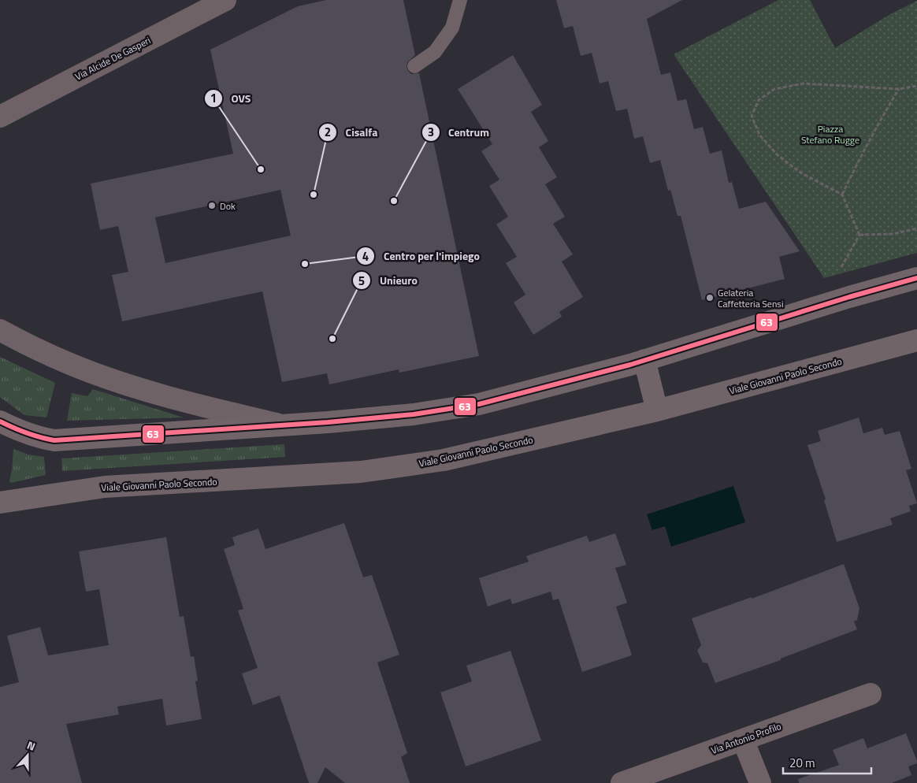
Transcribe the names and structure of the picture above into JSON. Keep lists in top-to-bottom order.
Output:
{
  "streets": {
    "main road": ["Viale Giovanni Paolo Secondo"],
    "street": ["Via Alcide De Gasperi", "Via Antonio Profilo"]
  },
  "parks": ["Piazza Stefano Rugge"],
  "places": [
    "OVS",
    "Cisalfa",
    "Centrum",
    "Dok",
    "Centro per l'impiego",
    "Gelateria Caffetteria Sensi",
    "Unieuro"
  ],
  "lines": ["transit line 63"],
  "scale_bar": "20 m",
  "north": "top"
}
